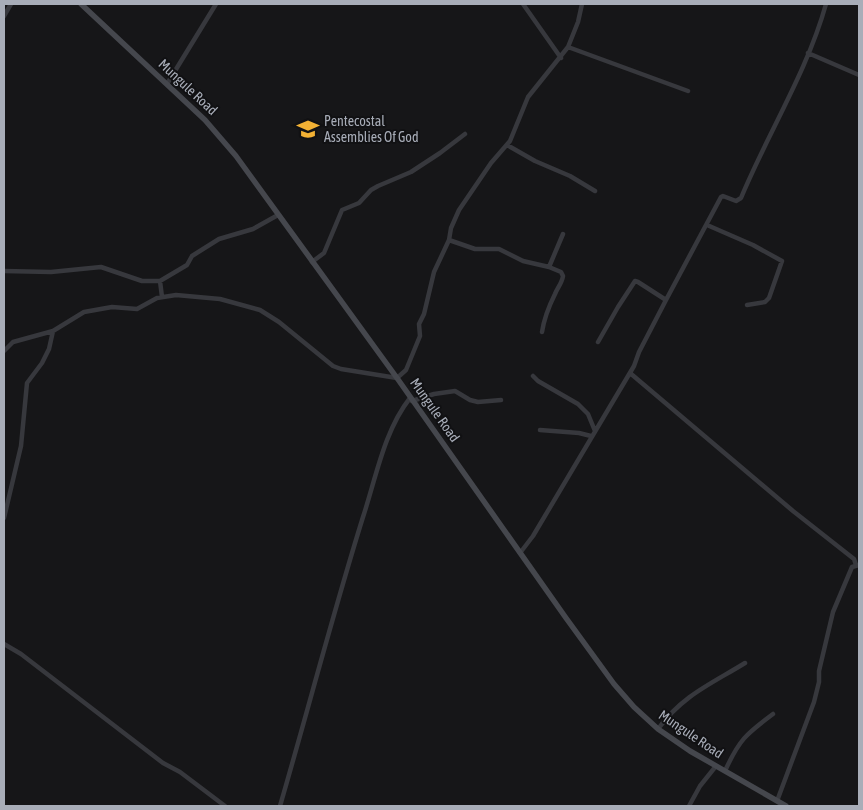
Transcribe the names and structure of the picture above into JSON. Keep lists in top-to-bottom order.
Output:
{
  "streets": {
    "street": ["Mungule Road"]
  },
  "places": {
    "school or university": ["Pentecostal Assemblies Of God"]
  }
}
